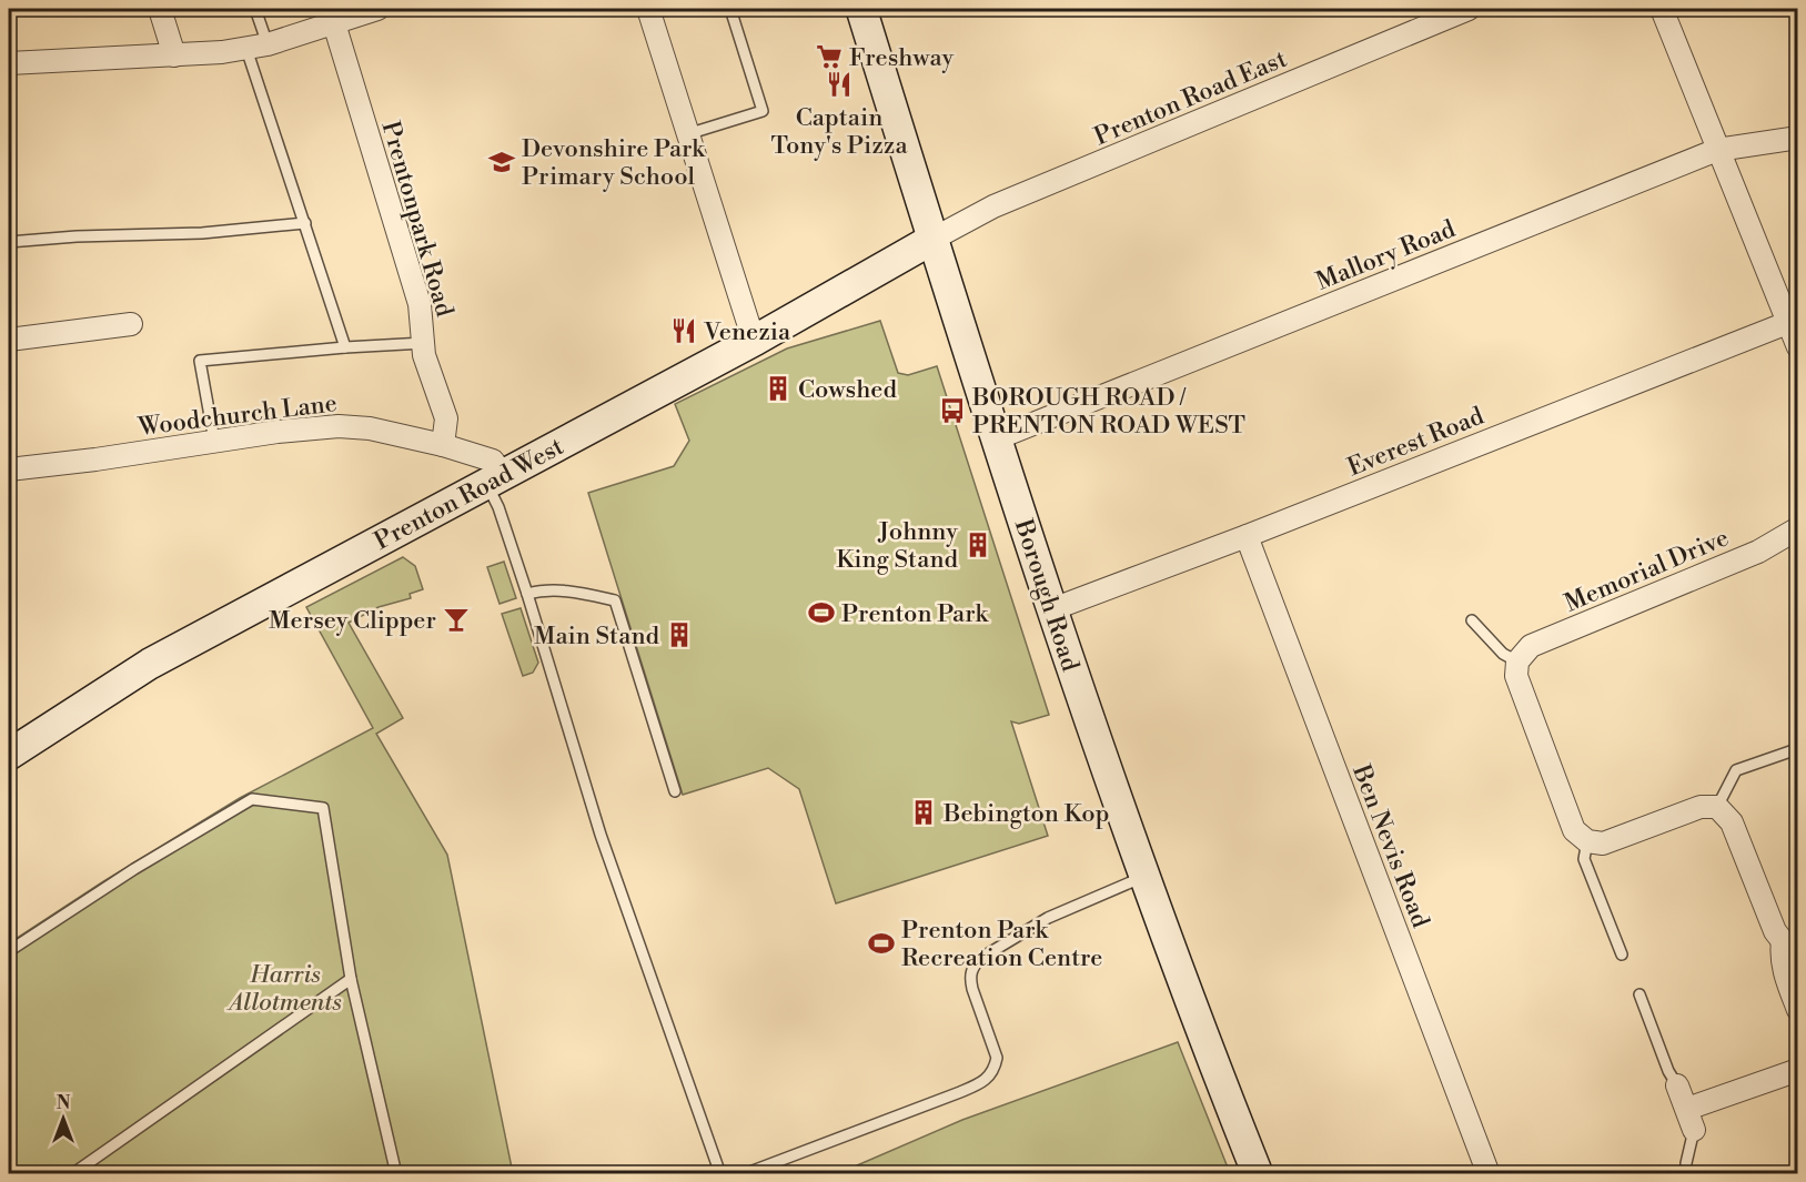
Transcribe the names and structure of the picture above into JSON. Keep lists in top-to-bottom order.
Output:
{
  "streets": {
    "street": [
      "Prenton Road East",
      "Prentonpark Road",
      "Mallory Road",
      "Woodchurch Lane",
      "Everest Road",
      "Prenton Road West",
      "Memorial Drive",
      "Borough Road",
      "Ben Nevis Road"
    ]
  },
  "crossings": [
    ["Prenton Road East", "Prenton Road West"],
    ["Prenton Road East", "Borough Road"],
    ["Prentonpark Road", "Woodchurch Lane"],
    ["Mallory Road", "Borough Road"],
    ["Woodchurch Lane", "Prenton Road West"],
    ["Everest Road", "Borough Road"],
    ["Everest Road", "Ben Nevis Road"],
    ["Prenton Road West", "Borough Road"]
  ],
  "parks": ["Harris Allotments"],
  "places": {
    "supermarket": ["Freshway"],
    "restaurant": ["Captain Tony's Pizza", "Venezia"],
    "school or university": ["Devonshire Park Primary School"],
    "building": [
      "Cowshed",
      "Johnny King Stand",
      "Main Stand",
      "Bebington Kop"
    ],
    "bus stop": ["BOROUGH ROAD / PRENTON ROAD WEST"],
    "sports": ["Prenton Park", "Prenton Park Recreation Centre"],
    "bar": ["Mersey Clipper"]
  },
  "north": "top"
}
